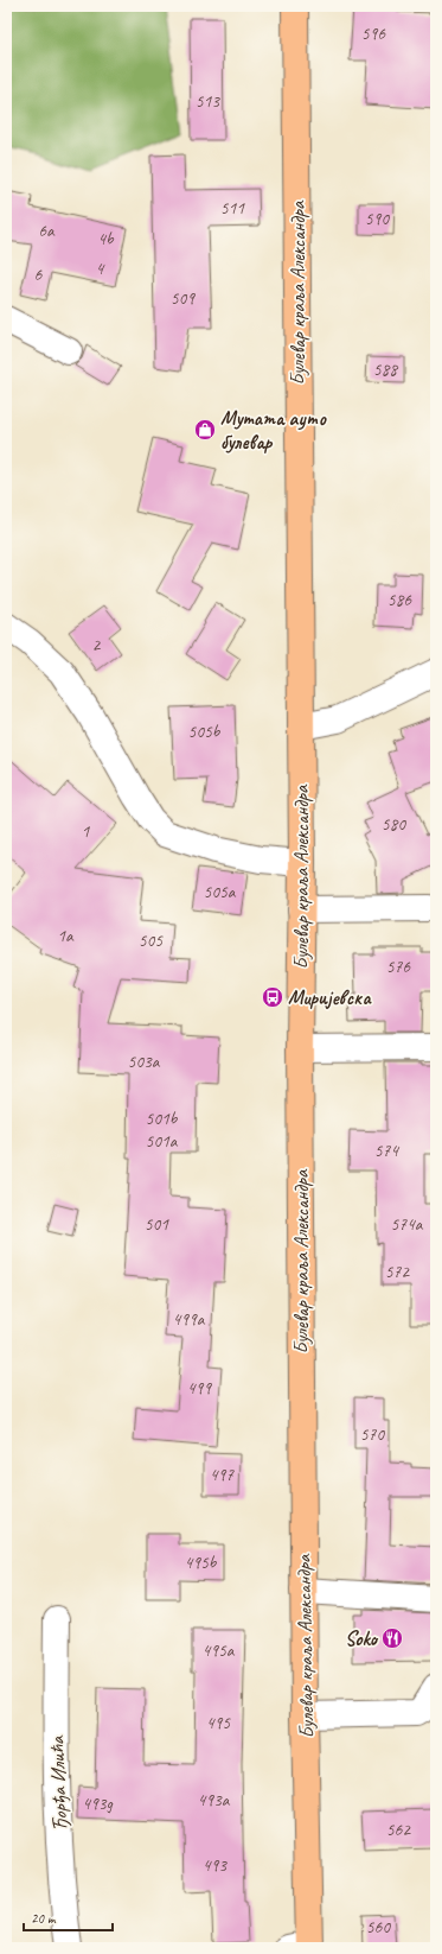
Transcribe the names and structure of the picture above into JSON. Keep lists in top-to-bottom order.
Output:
{
  "streets": {
    "main road": ["Булевар краља Александра"],
    "street": ["Ђорђа Илића"]
  },
  "places": {
    "shop": ["Мутата ауто булевар"],
    "bus stop": ["Миријевска"],
    "restaurant": ["Soko"]
  },
  "house_numbers": [
    "596",
    "513",
    "511",
    "590",
    "6a",
    "4b",
    "4",
    "6",
    "509",
    "588",
    "586",
    "2",
    "505b",
    "580",
    "1",
    "505a",
    "1a",
    "505",
    "576",
    "503a",
    "501b",
    "501a",
    "574",
    "501",
    "574a",
    "572",
    "499a",
    "499",
    "570",
    "497",
    "495b",
    "495a",
    "495",
    "493a",
    "493g",
    "562",
    "493",
    "560"
  ],
  "scale_bar": "20 m"
}
